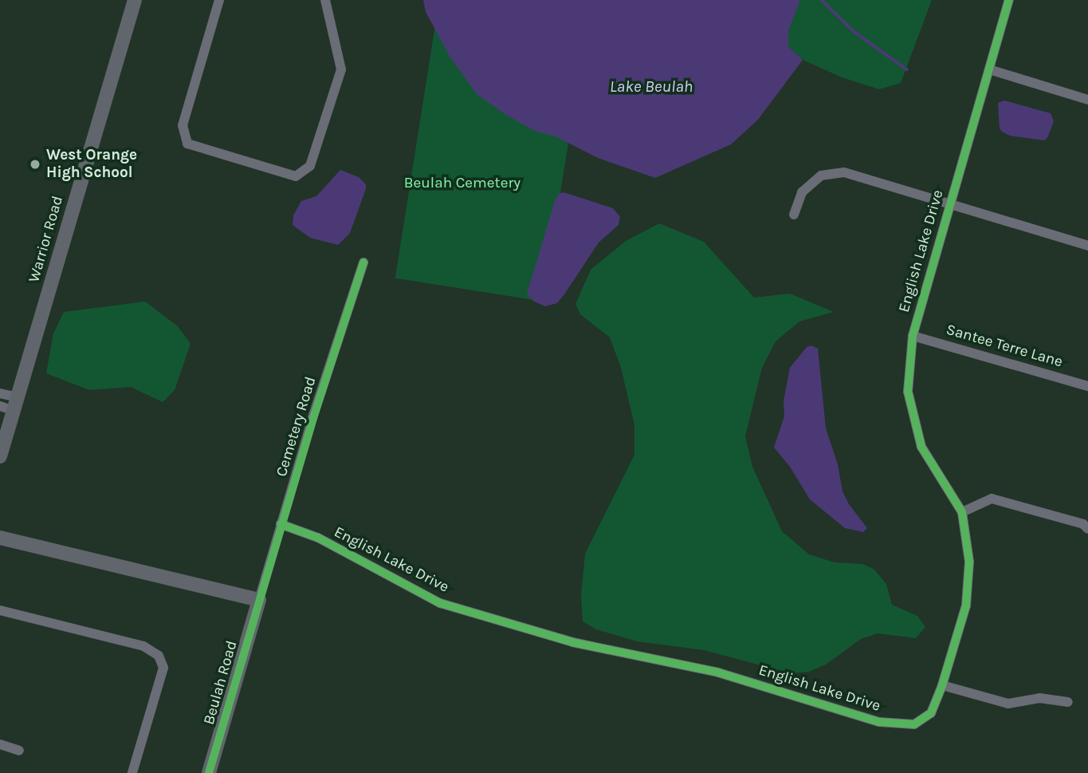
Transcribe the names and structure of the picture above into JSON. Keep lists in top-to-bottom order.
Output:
{
  "streets": {
    "street": [
      "Warrior Road",
      "English Lake Drive",
      "Santee Terre Lane",
      "Cemetery Road",
      "Beulah Road"
    ]
  },
  "crossings": [
    ["English Lake Drive", "Santee Terre Lane"],
    ["English Lake Drive", "Cemetery Road"],
    ["Cemetery Road", "Beulah Road"]
  ],
  "water": ["Lake Beulah"],
  "parks": ["Beulah Cemetery"],
  "places": ["West Orange High School"]
}
